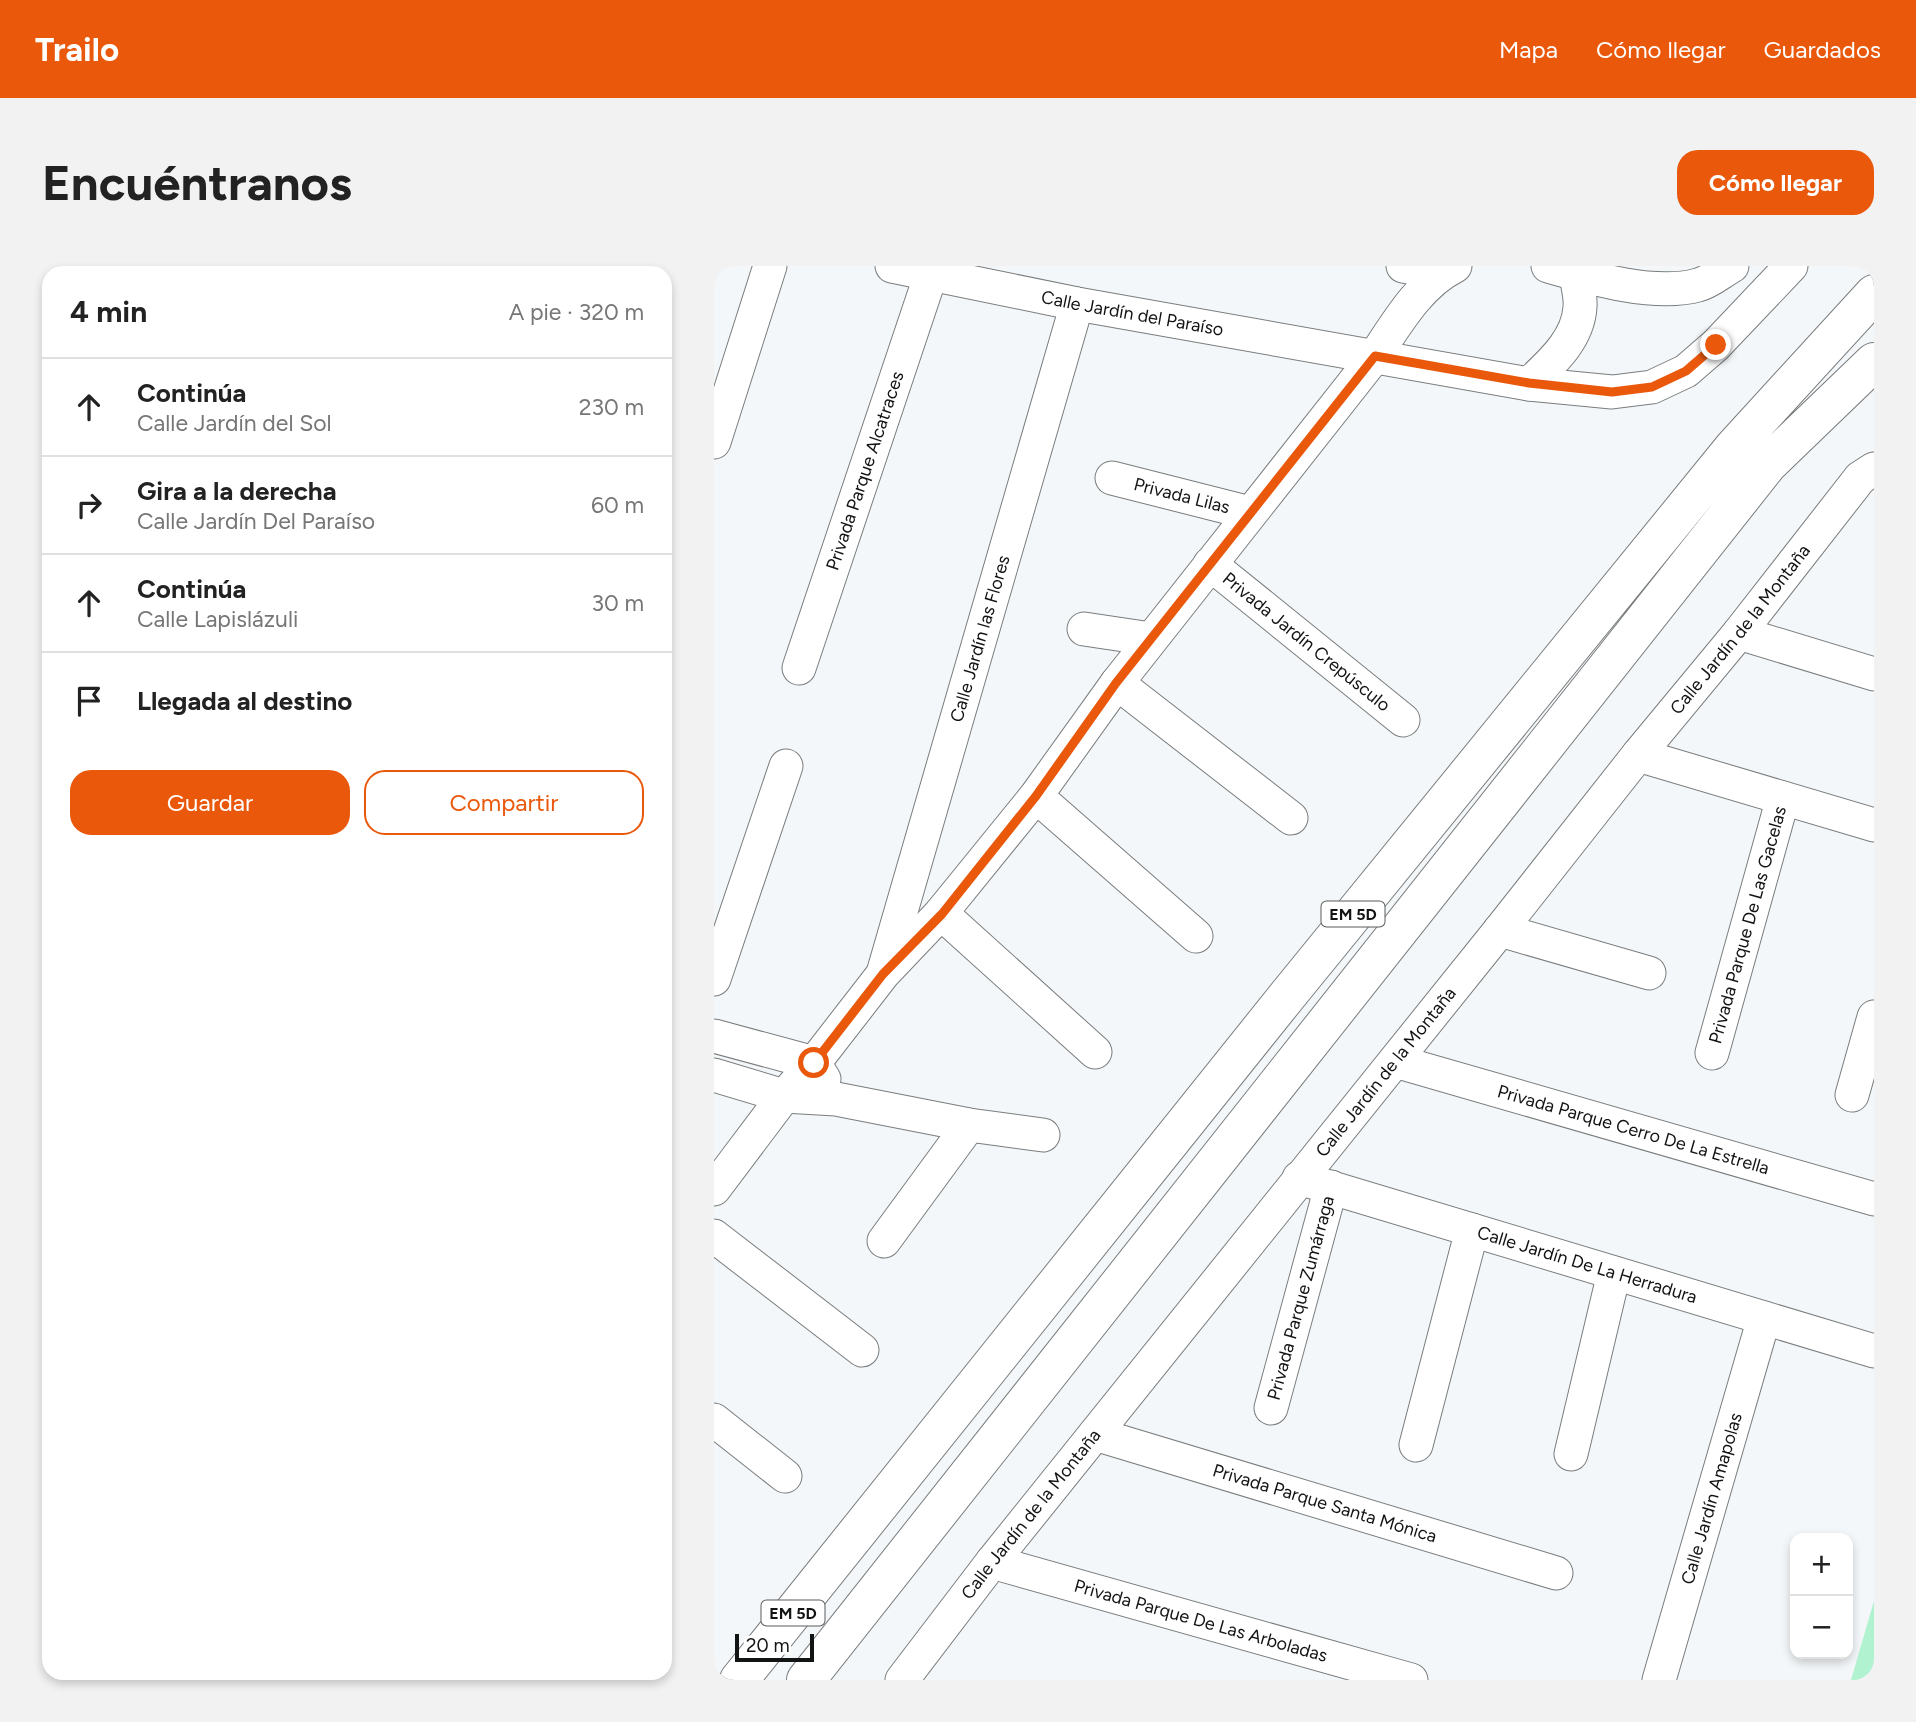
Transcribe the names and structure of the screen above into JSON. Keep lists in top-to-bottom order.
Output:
{
  "streets": {
    "highway": ["EM 5D"],
    "street": [
      "Calle Jardín del Paraíso",
      "Privada Parque Alcatraces",
      "Privada Lilas",
      "Calle Jardín de la Montaña",
      "Calle Jardín las Flores",
      "Privada Jardín Crepúsculo",
      "Privada Parque De Las Gacelas",
      "Privada Parque Cerro De La Estrella",
      "Calle Jardín De La Herradura",
      "Privada Parque Zumárraga",
      "Calle Jardín Amapolas",
      "Privada Parque Santa Mónica",
      "Privada Parque De Las Arboladas"
    ]
  },
  "crossings": [
    ["Calle Jardín del Paraíso", "Privada Parque Alcatraces"],
    ["Calle Jardín del Paraíso", "Calle Jardín las Flores"],
    ["Calle Jardín de la Montaña", "Privada Parque Cerro De La Estrella"],
    ["Calle Jardín de la Montaña", "Calle Jardín De La Herradura"],
    ["Calle Jardín de la Montaña", "Privada Parque Santa Mónica"],
    ["Calle Jardín de la Montaña", "Privada Parque De Las Arboladas"],
    ["Calle Jardín De La Herradura", "Privada Parque Zumárraga"],
    ["Calle Jardín De La Herradura", "Calle Jardín Amapolas"]
  ],
  "scale_bar": "20 m",
  "page": {
    "header": "Trailo",
    "nav": ["Mapa", "Cómo llegar", "Guardados"],
    "buttons": [
      "Cómo llegar",
      ["Guardar", "Compartir"]
    ],
    "title": "Encuéntranos",
    "heading": ["4 min", "A pie · 320 m"],
    "list": [
      ["Continúa", "Calle Jardín del Sol", "230 m"],
      ["Gira a la derecha", "Calle Jardín Del Paraíso", "60 m"],
      ["Continúa", "Calle Lapislázuli", "30 m"],
      "Llegada al destino"
    ],
    "map_buttons": ["+", "−"],
    "scale": "20 m"
  }
}
